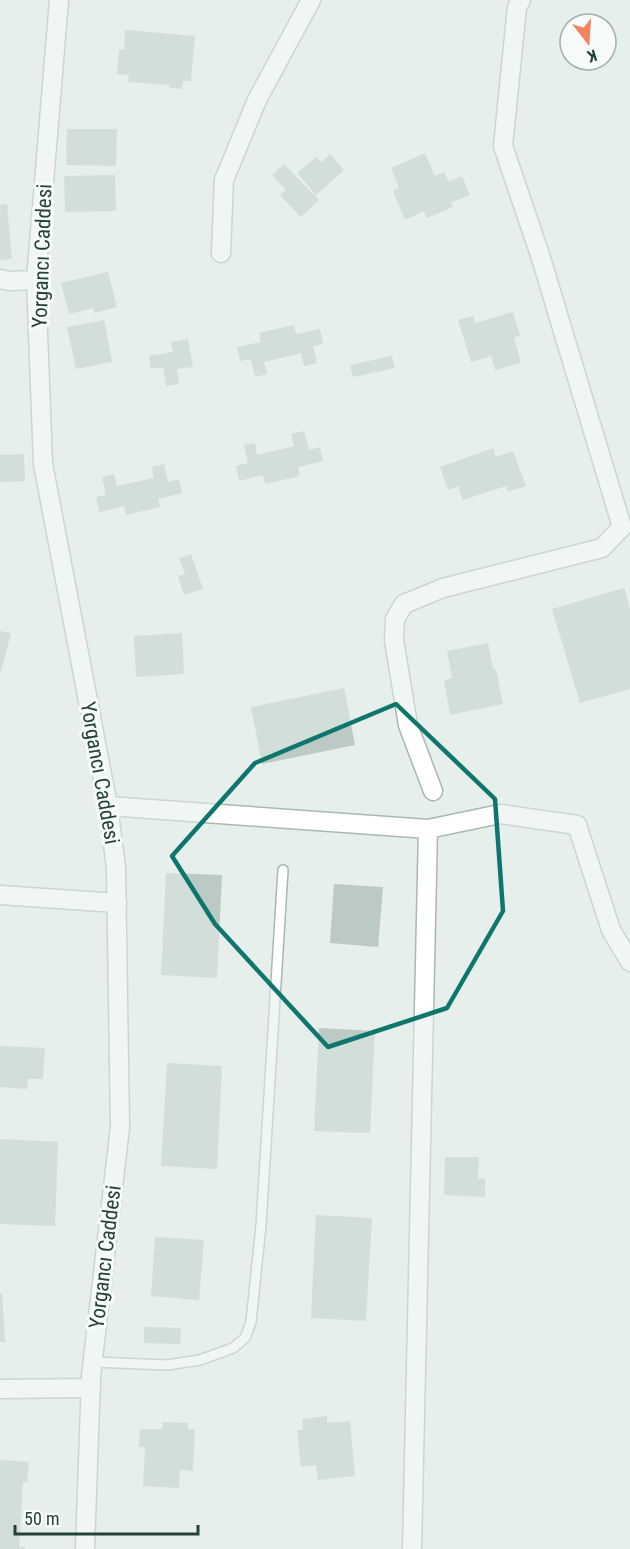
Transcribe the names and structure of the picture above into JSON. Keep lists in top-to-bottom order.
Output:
{
  "streets": {
    "street": ["Yorgancı Caddesi"]
  },
  "scale_bar": "50 m",
  "north": "bottom"
}
